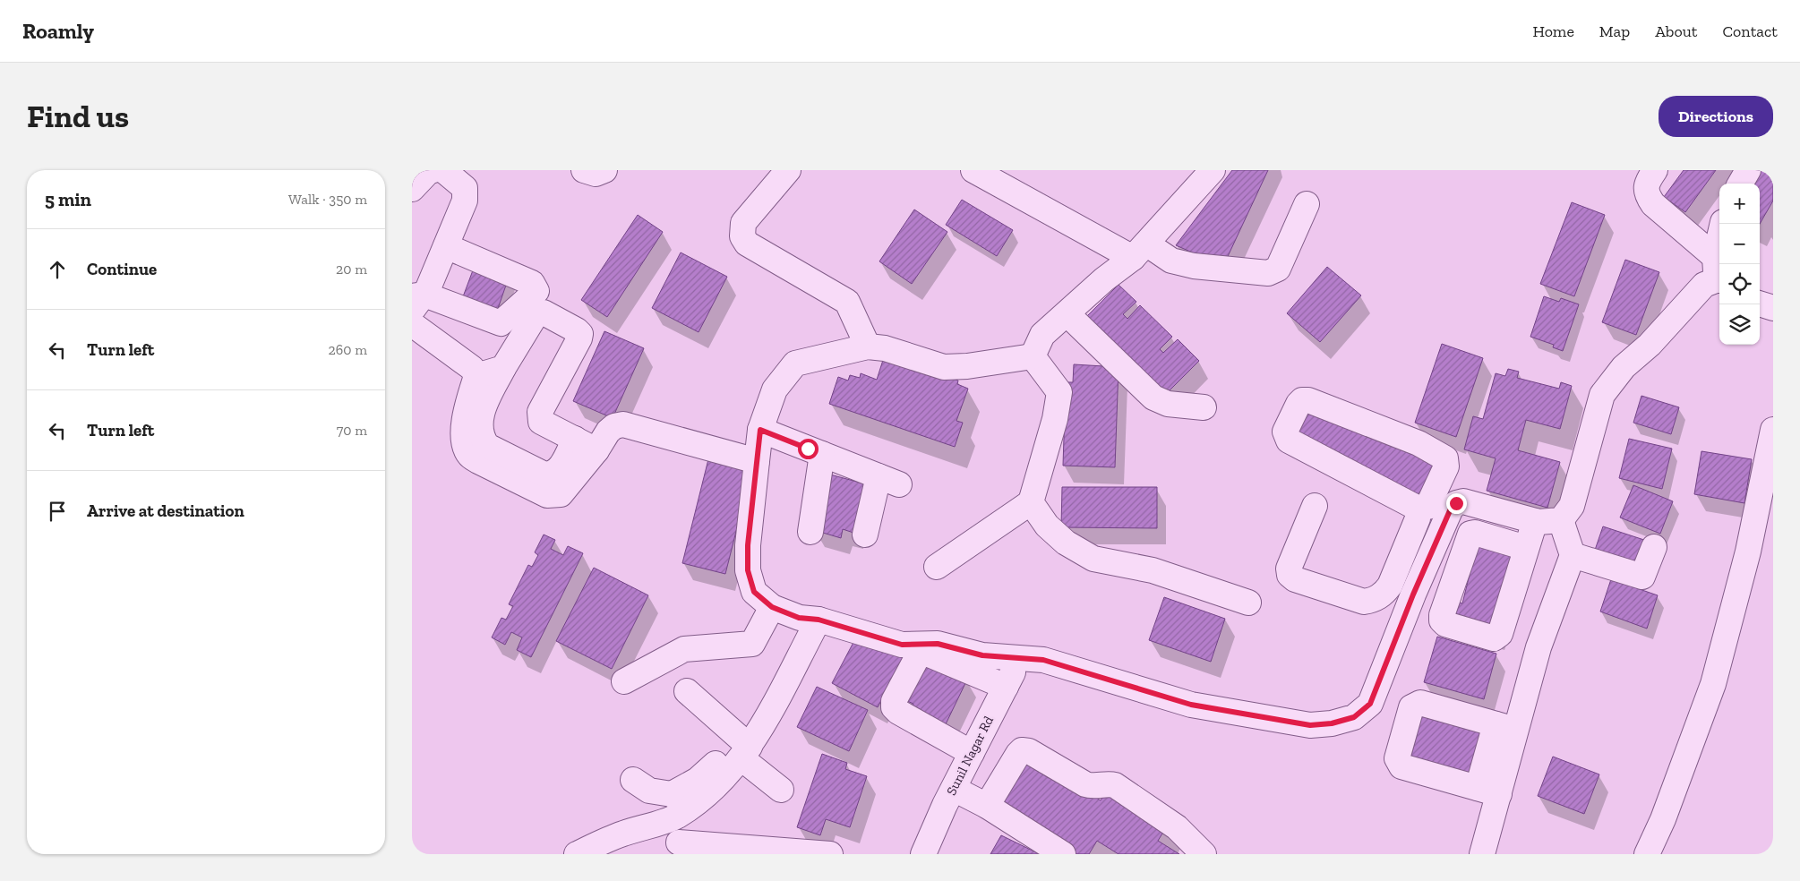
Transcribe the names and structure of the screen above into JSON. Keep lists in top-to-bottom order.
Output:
{
  "streets": {
    "street": ["Sunil Nagar Rd"]
  },
  "page": {
    "header": "Roamly",
    "nav": [
      "Home",
      "Map",
      "About",
      "Contact"
    ],
    "buttons": "Directions",
    "title": "Find us",
    "heading": ["5 min", "Walk · 350 m"],
    "map_buttons": ["+", "−"],
    "list": [
      ["Continue", "20 m"],
      ["Turn left", "260 m"],
      ["Turn left", "70 m"],
      "Arrive at destination"
    ]
  }
}
